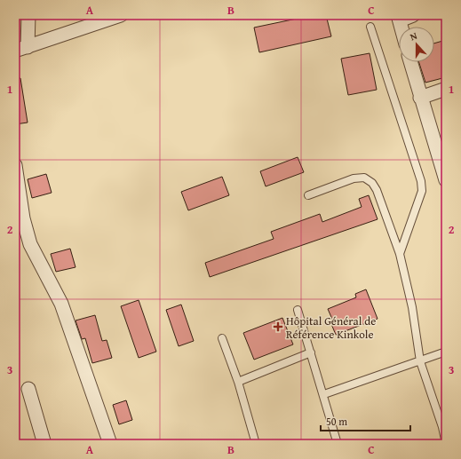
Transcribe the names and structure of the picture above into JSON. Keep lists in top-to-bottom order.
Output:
{
  "places": {
    "health": ["Hôpital Général de Référence Kinkole"]
  },
  "scale_bar": "50 m",
  "north": "top",
  "grid": {
    "columns": ["A", "B", "C"],
    "rows": ["1", "2", "3"]
  }
}
